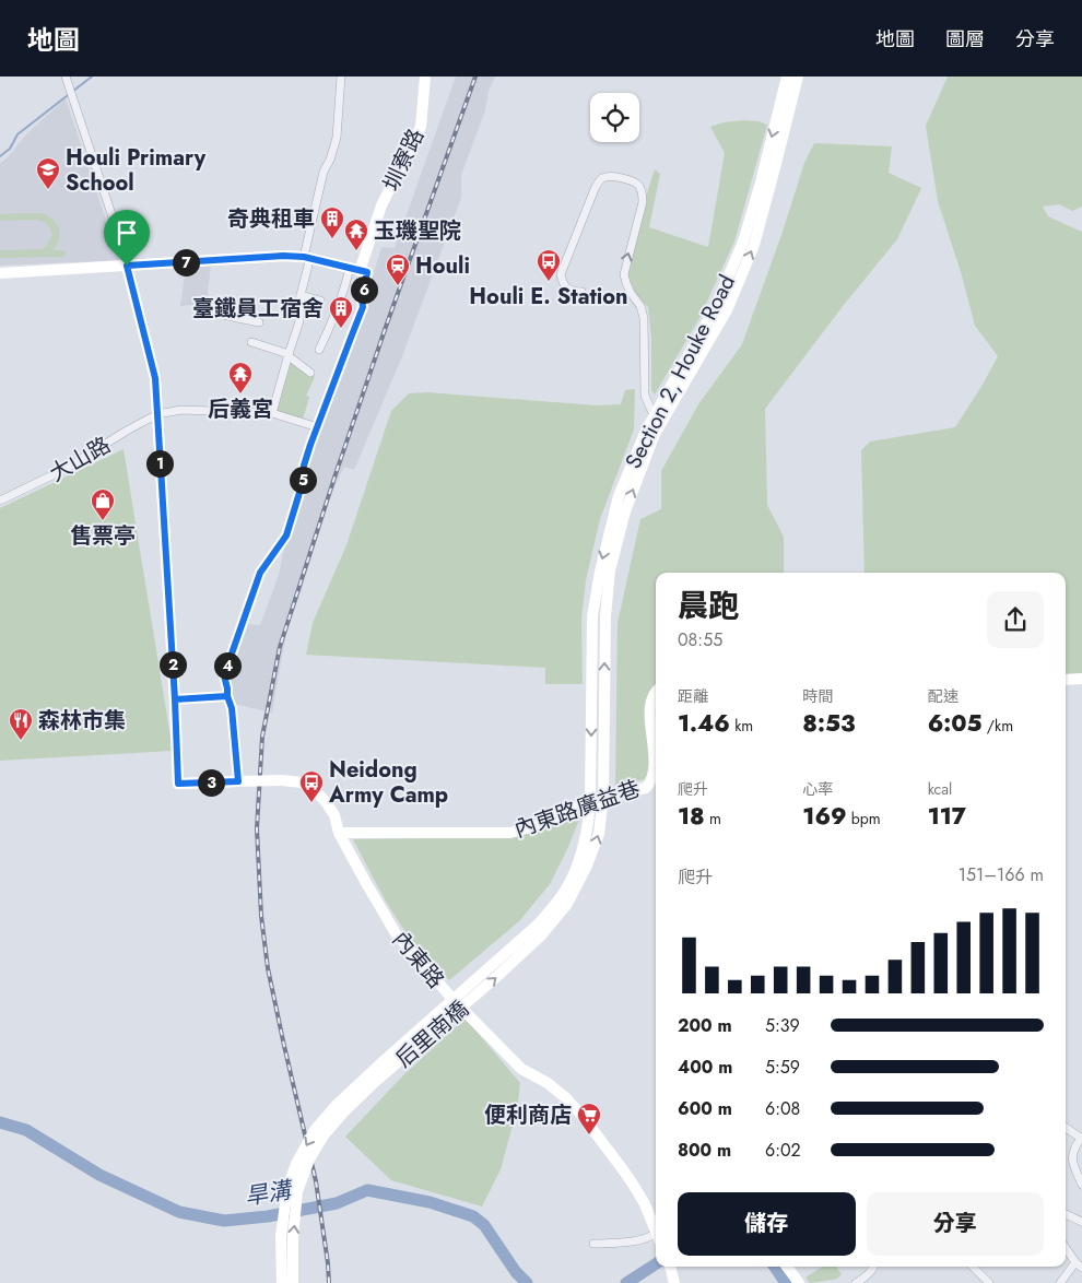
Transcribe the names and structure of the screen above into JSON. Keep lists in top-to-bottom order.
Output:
{
  "streets": {
    "street": [
      "圳寮路",
      "Section 2, Houke Road",
      "大山路",
      "內東路廣益巷",
      "內東路",
      "后里南橋"
    ]
  },
  "crossings": [
    ["Section 2, Houke Road", "內東路廣益巷"],
    ["Section 2, Houke Road", "后里南橋"],
    ["內東路廣益巷", "內東路"],
    ["內東路廣益巷", "后里南橋"]
  ],
  "water": ["旱溝"],
  "places": {
    "school or university": ["Houli Primary School"],
    "building": ["奇典租車", "臺鐵員工宿舍"],
    "temple": ["玉璣聖院", "后義宮"],
    "bus stop": ["Houli E. Station", "Neidong Army Camp"],
    "station": ["Houli"],
    "shop": ["售票亭"],
    "restaurant": ["森林市集"],
    "supermarket": ["便利商店"]
  },
  "page": {
    "header": "地圖",
    "nav": ["地圖", "圖層", "分享"],
    "pins": [
      "7",
      "6",
      "1",
      "5",
      "2",
      "4",
      "3"
    ],
    "heading": ["晨跑", "08:55"],
    "stats": [
      ["距離", "1.46 km"],
      ["時間", "8:53"],
      ["配速", "6:05 /km"],
      ["爬升", "18 m"],
      ["心率", "169 bpm"],
      ["kcal", "117"]
    ],
    "chart": ["爬升", "151–166 m"],
    "list": [
      {
        "name": "200 m",
        "note": "5:39"
      },
      {
        "name": "400 m",
        "note": "5:59"
      },
      {
        "name": "600 m",
        "note": "6:08"
      },
      {
        "name": "800 m",
        "note": "6:02"
      }
    ],
    "buttons": ["儲存", "分享"]
  }
}
